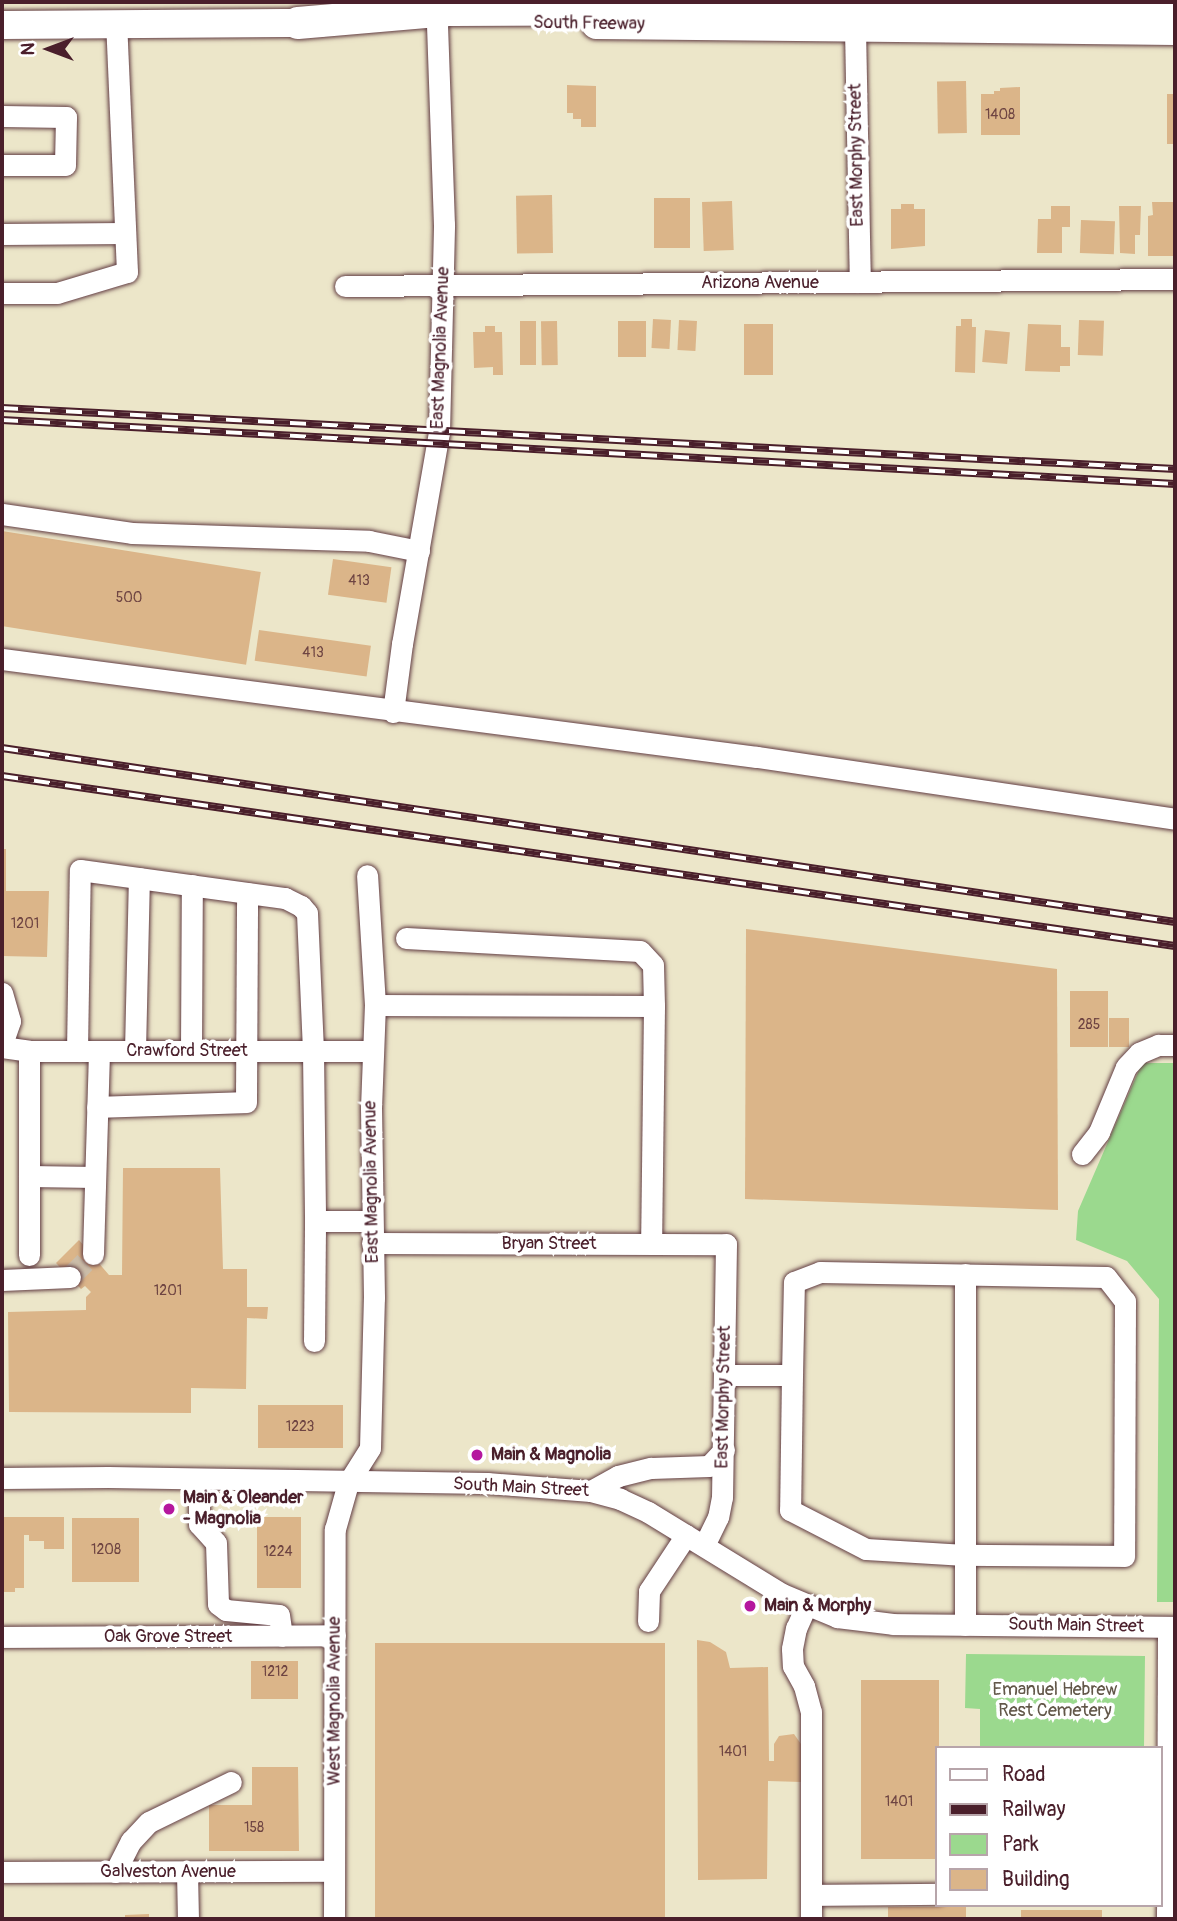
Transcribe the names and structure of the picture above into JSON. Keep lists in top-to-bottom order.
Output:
{
  "streets": {
    "main road": ["South Freeway"],
    "street": [
      "East Morphy Street",
      "Arizona Avenue",
      "East Magnolia Avenue",
      "Crawford Street",
      "Bryan Street",
      "South Main Street",
      "Oak Grove Street",
      "West Magnolia Avenue",
      "Galveston Avenue"
    ]
  },
  "crossings": [
    ["South Freeway", "East Morphy Street"],
    ["South Freeway", "East Magnolia Avenue"],
    ["East Morphy Street", "Arizona Avenue"],
    ["East Morphy Street", "Bryan Street"],
    ["East Morphy Street", "South Main Street"],
    ["Arizona Avenue", "East Magnolia Avenue"],
    ["East Magnolia Avenue", "Crawford Street"],
    ["East Magnolia Avenue", "Bryan Street"],
    ["East Magnolia Avenue", "South Main Street"],
    ["East Magnolia Avenue", "West Magnolia Avenue"],
    ["South Main Street", "West Magnolia Avenue"],
    ["Oak Grove Street", "West Magnolia Avenue"],
    ["West Magnolia Avenue", "Galveston Avenue"]
  ],
  "parks": ["Emanuel Hebrew Rest Cemetery"],
  "places": ["Main & Magnolia", "Main & Oleander - Magnolia", "Main & Morphy"],
  "house_numbers": [
    "1408",
    "413",
    "500",
    "413",
    "1201",
    "285",
    "1201",
    "1223",
    "1208",
    "1224",
    "1212",
    "1401",
    "1401",
    "158"
  ],
  "legend": [
    "Road",
    "Railway",
    "Park",
    "Building"
  ],
  "north": "left"
}
